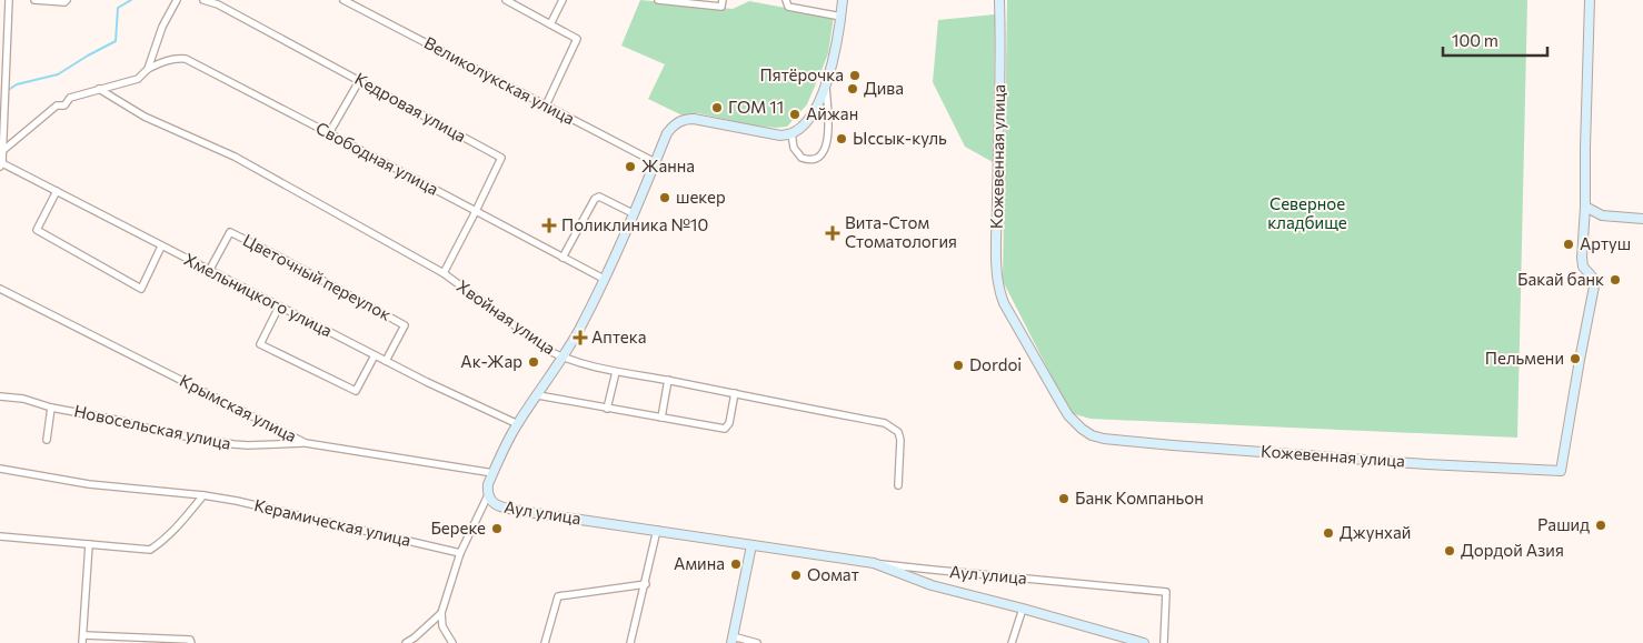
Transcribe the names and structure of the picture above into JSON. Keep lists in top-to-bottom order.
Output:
{
  "streets": {
    "street": [
      "Великолукская улица",
      "Кедровая улица",
      "Кожевенная улица",
      "Свободная улица",
      "Цветочный переулок",
      "Хмельницкого улица",
      "Хвойная улица",
      "Крымская улица",
      "Новосельская улица",
      "Аул улица",
      "Керамическая улица"
    ]
  },
  "crossings": [
    ["Великолукская улица", "Аул улица"],
    ["Кедровая улица", "Свободная улица"],
    ["Кедровая улица", "Хвойная улица"],
    ["Свободная улица", "Хвойная улица"],
    ["Свободная улица", "Аул улица"],
    ["Цветочный переулок", "Хмельницкого улица"],
    ["Хмельницкого улица", "Аул улица"],
    ["Хвойная улица", "Аул улица"],
    ["Крымская улица", "Новосельская улица"],
    ["Крымская улица", "Аул улица"]
  ],
  "parks": ["Северное кладбище"],
  "places": {
    "other": [
      "Пятёрочка",
      "Дива",
      "ГОМ 11",
      "Айжан",
      "Ыссык-куль",
      "Жанна",
      "шекер",
      "Артуш",
      "Бакай банк",
      "Пельмени",
      "Ак-Жар",
      "Dordoi",
      "Банк Компаньон",
      "Рашид",
      "Береке",
      "Джунхай",
      "Дордой Азия",
      "Амина",
      "Оомат"
    ],
    "health": ["Поликлиника №10", "Вита-Стом Стоматология", "Аптека"]
  },
  "scale_bar": "100 m"
}
